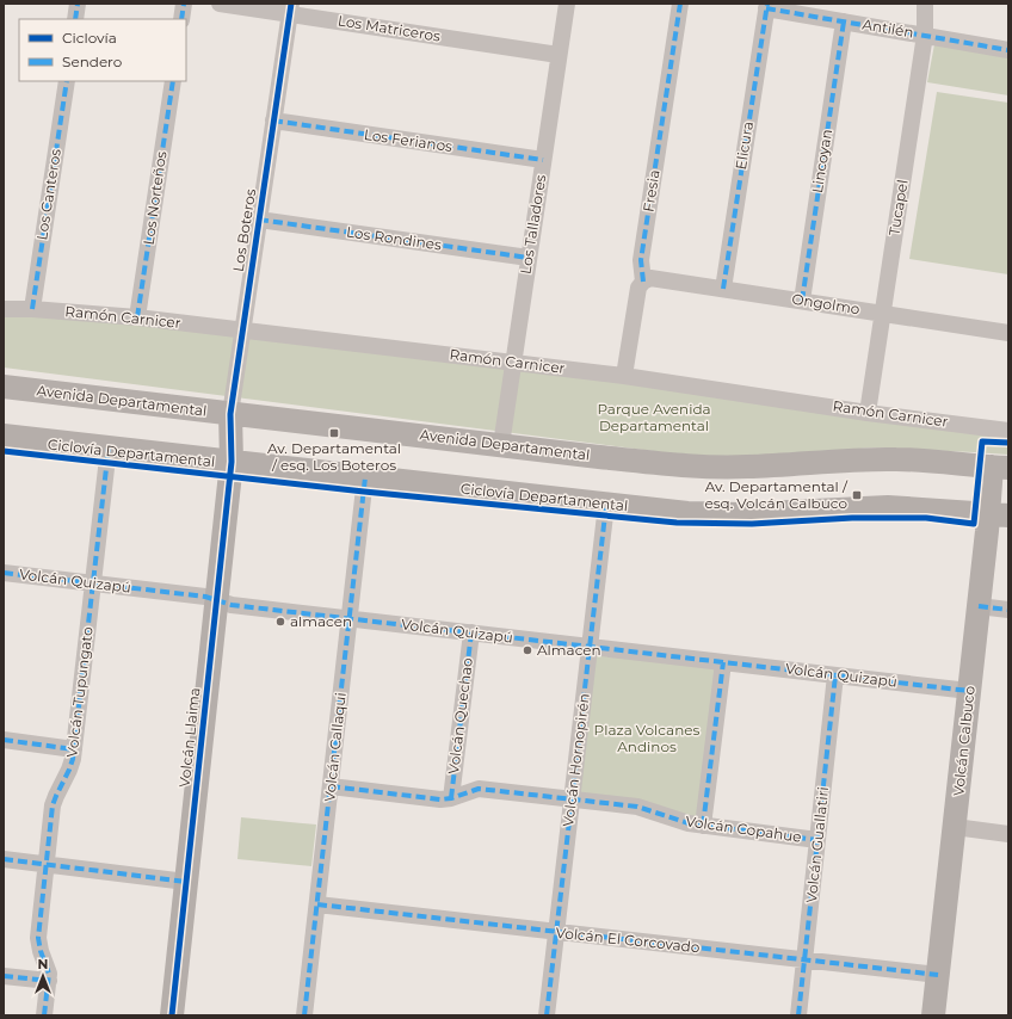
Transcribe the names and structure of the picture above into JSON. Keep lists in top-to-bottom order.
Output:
{
  "streets": {
    "main road": [
      "Los Boteros",
      "Avenida Departamental",
      "Volcán Llaima",
      "Volcán Calbuco"
    ],
    "street": [
      "Los Matriceros",
      "Antilén",
      "Los Ferianos",
      "Elicura",
      "Lincoyan",
      "Fresia",
      "Los Canteros",
      "Los Norteños",
      "Tucapel",
      "Los Talladores",
      "Los Rondines",
      "Ongolmo",
      "Ramón Carnicer",
      "Volcán Quizapú",
      "Volcán Tupungato",
      "Volcán Quechao",
      "Volcán Callaqui",
      "Volcán Hornopirén",
      "Volcán Copahue",
      "Volcán Guallatiri",
      "Volcán El Corcovado"
    ],
    "cycle path": ["Ciclovía Departamental"]
  },
  "crossings": [
    ["Los Matriceros", "Los Talladores"],
    ["Los Matriceros", "Los Boteros"],
    ["Antilén", "Elicura"],
    ["Antilén", "Lincoyan"],
    ["Antilén", "Tucapel"],
    ["Los Ferianos", "Los Talladores"],
    ["Los Ferianos", "Los Boteros"],
    ["Elicura", "Ongolmo"],
    ["Lincoyan", "Ongolmo"],
    ["Fresia", "Ongolmo"],
    ["Fresia", "Ramón Carnicer"],
    ["Los Canteros", "Ramón Carnicer"],
    ["Los Norteños", "Ramón Carnicer"],
    ["Tucapel", "Ongolmo"],
    ["Tucapel", "Ramón Carnicer"],
    ["Los Talladores", "Los Rondines"],
    ["Los Talladores", "Ramón Carnicer"],
    ["Los Talladores", "Avenida Departamental"],
    ["Los Boteros", "Los Rondines"],
    ["Los Boteros", "Ramón Carnicer"],
    ["Los Boteros", "Avenida Departamental"],
    ["Los Boteros", "Volcán Llaima"],
    ["Avenida Departamental", "Volcán Calbuco"],
    ["Volcán Quizapú", "Volcán Tupungato"],
    ["Volcán Quizapú", "Volcán Quechao"],
    ["Volcán Quizapú", "Volcán Llaima"],
    ["Volcán Quizapú", "Volcán Calbuco"],
    ["Volcán Quizapú", "Volcán Callaqui"],
    ["Volcán Quizapú", "Volcán Hornopirén"],
    ["Volcán Quizapú", "Volcán Guallatiri"],
    ["Volcán Quechao", "Volcán Copahue"],
    ["Volcán Calbuco", "Volcán El Corcovado"],
    ["Volcán Callaqui", "Volcán Copahue"],
    ["Volcán Callaqui", "Volcán El Corcovado"],
    ["Volcán Hornopirén", "Volcán Copahue"],
    ["Volcán Hornopirén", "Volcán El Corcovado"],
    ["Volcán Copahue", "Volcán Guallatiri"],
    ["Volcán Guallatiri", "Volcán El Corcovado"]
  ],
  "parks": ["Parque Avenida Departamental", "Plaza Volcanes Andinos"],
  "places": {
    "transit": ["Av. Departamental / esq. Los Boteros", "Av. Departamental / esq. Volcán Calbuco"],
    "other": ["almacen", "Almacen"]
  },
  "legend": ["Ciclovía", "Sendero"],
  "north": "top"
}
